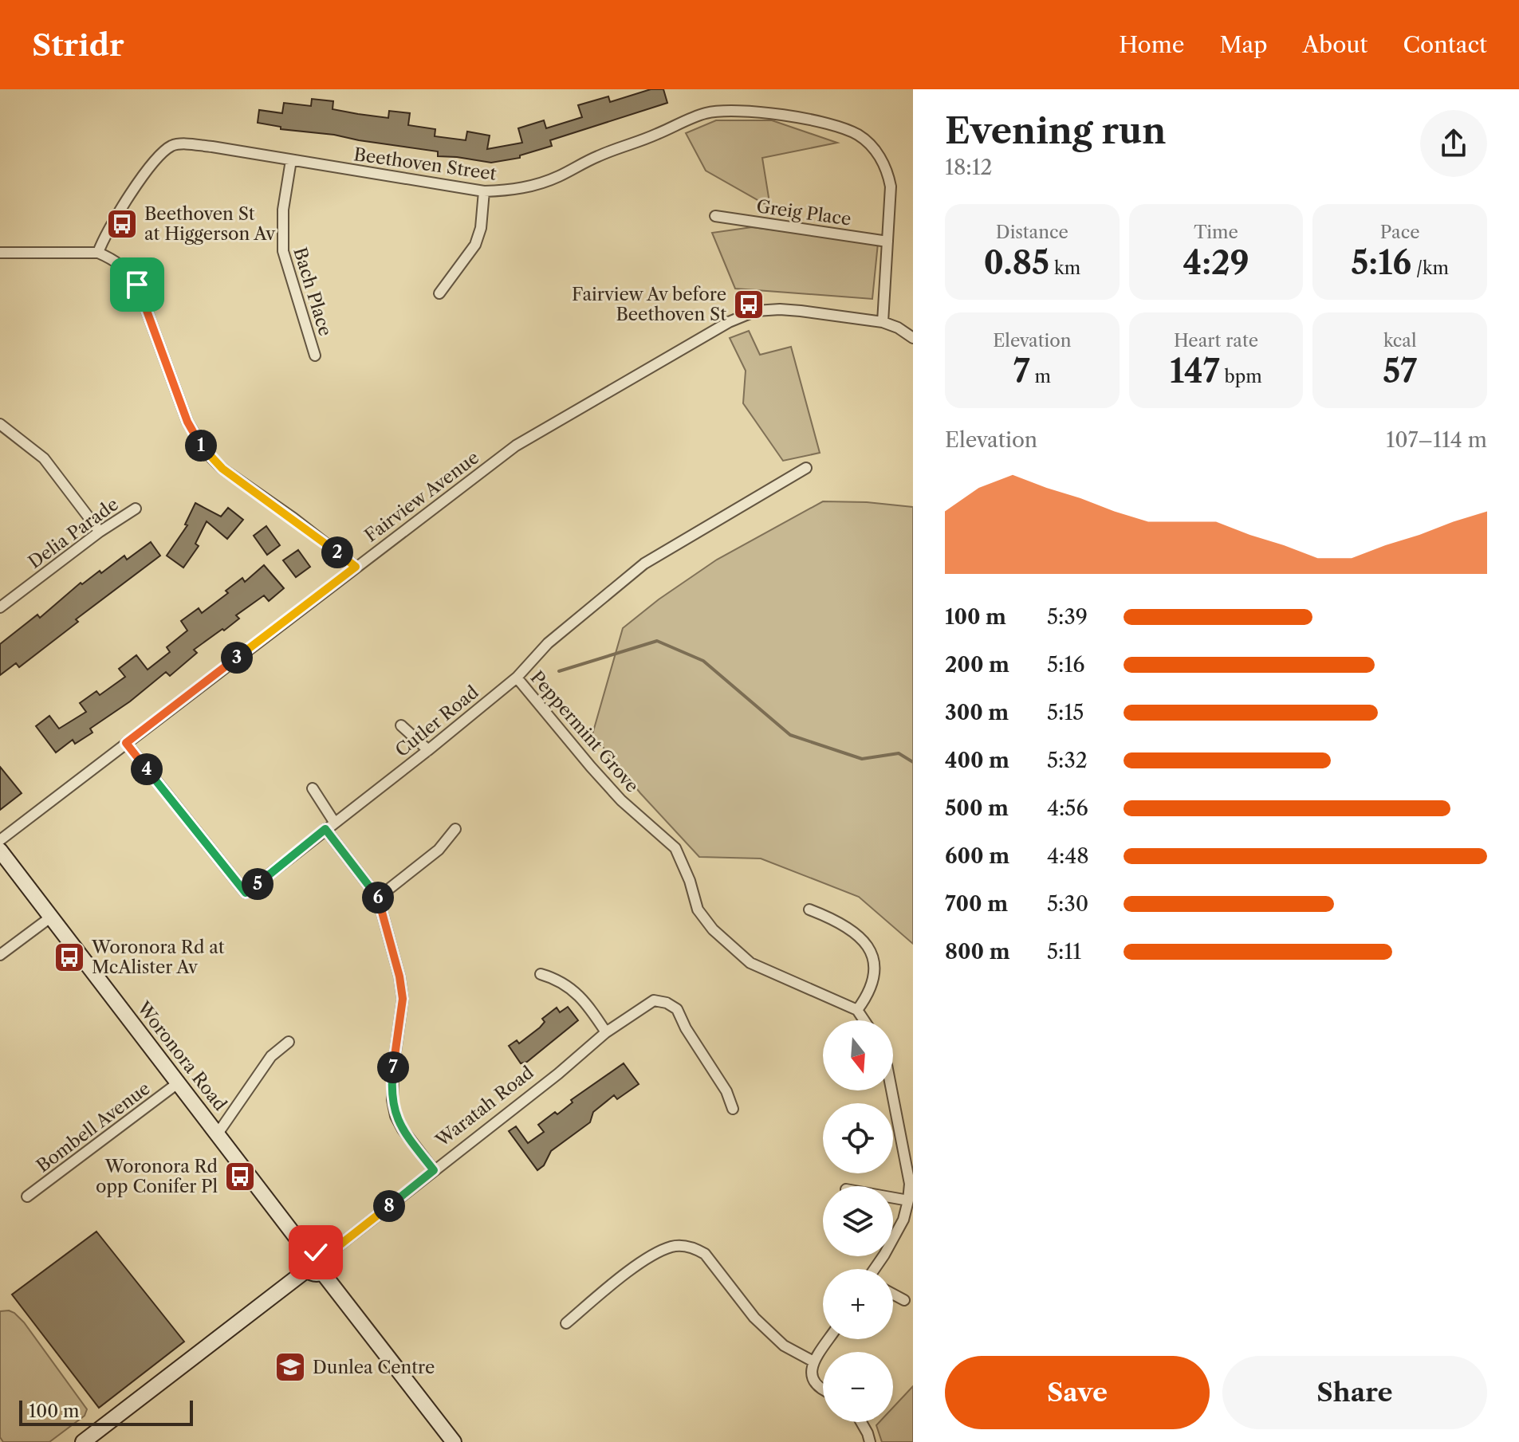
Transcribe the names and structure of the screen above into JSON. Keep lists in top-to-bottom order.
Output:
{
  "streets": {
    "street": [
      "Beethoven Street",
      "Greig Place",
      "Bach Place",
      "Fairview Avenue",
      "Delia Parade",
      "Cutler Road",
      "Peppermint Grove",
      "Woronora Road",
      "Waratah Road",
      "Bombell Avenue"
    ]
  },
  "crossings": [
    ["Beethoven Street", "Greig Place"],
    ["Beethoven Street", "Bach Place"],
    ["Beethoven Street", "Fairview Avenue"],
    ["Fairview Avenue", "Cutler Road"],
    ["Cutler Road", "Peppermint Grove"],
    ["Woronora Road", "Bombell Avenue"]
  ],
  "places": {
    "bus stop": [
      "Beethoven St at Higgerson Av",
      "Fairview Av before Beethoven St",
      "Woronora Rd at McAlister Av",
      "Woronora Rd opp Conifer Pl"
    ],
    "school or university": ["Dunlea Centre"]
  },
  "scale_bar": "100 m",
  "north": "bottom",
  "page": {
    "header": "Stridr",
    "nav": [
      "Home",
      "Map",
      "About",
      "Contact"
    ],
    "heading": ["Evening run", "18:12"],
    "stats": [
      ["Distance", "0.85 km"],
      ["Time", "4:29"],
      ["Pace", "5:16 /km"],
      ["Elevation", "7 m"],
      ["Heart rate", "147 bpm"],
      ["kcal", "57"]
    ],
    "chart": ["Elevation", "107–114 m"],
    "pins": [
      "1",
      "2",
      "3",
      "4",
      "5",
      "6",
      "7",
      "8"
    ],
    "list": [
      {
        "name": "100 m",
        "note": "5:39"
      },
      {
        "name": "200 m",
        "note": "5:16"
      },
      {
        "name": "300 m",
        "note": "5:15"
      },
      {
        "name": "400 m",
        "note": "5:32"
      },
      {
        "name": "500 m",
        "note": "4:56"
      },
      {
        "name": "600 m",
        "note": "4:48"
      },
      {
        "name": "700 m",
        "note": "5:30"
      },
      {
        "name": "800 m",
        "note": "5:11"
      }
    ],
    "map_buttons": ["+", "−"],
    "buttons": ["Save", "Share"],
    "scale": "100 m"
  }
}
